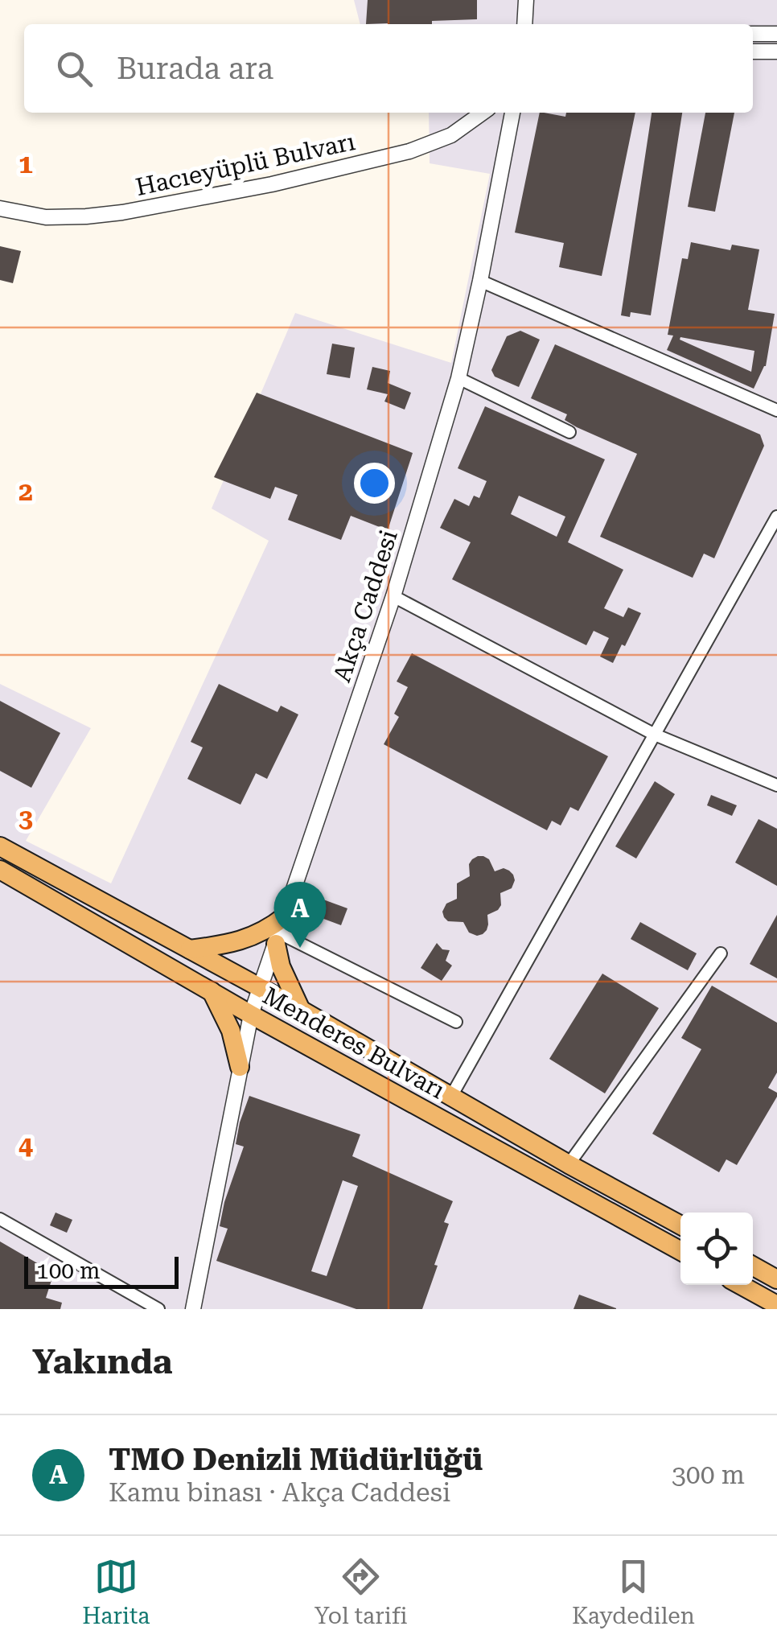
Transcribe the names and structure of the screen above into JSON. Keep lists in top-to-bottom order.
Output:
{
  "streets": {
    "main road": ["Menderes Bulvarı"],
    "street": ["Hacıeyüplü Bulvarı", "Akça Caddesi"]
  },
  "crossings": [
    ["Akça Caddesi", "Menderes Bulvarı"]
  ],
  "scale_bar": "100 m",
  "page": {
    "search": "Burada ara",
    "pins": "A",
    "scale": "100 m",
    "heading": "Yakında",
    "list": [
      {
        "mark": "A",
        "name": "TMO Denizli Müdürlüğü",
        "note": "Kamu binası · Akça Caddesi",
        "value": "300 m"
      }
    ],
    "nav": ["Harita", "Yol tarifi", "Kaydedilen"]
  },
  "grid": {
    "rows": [
      "1",
      "2",
      "3",
      "4"
    ]
  }
}
